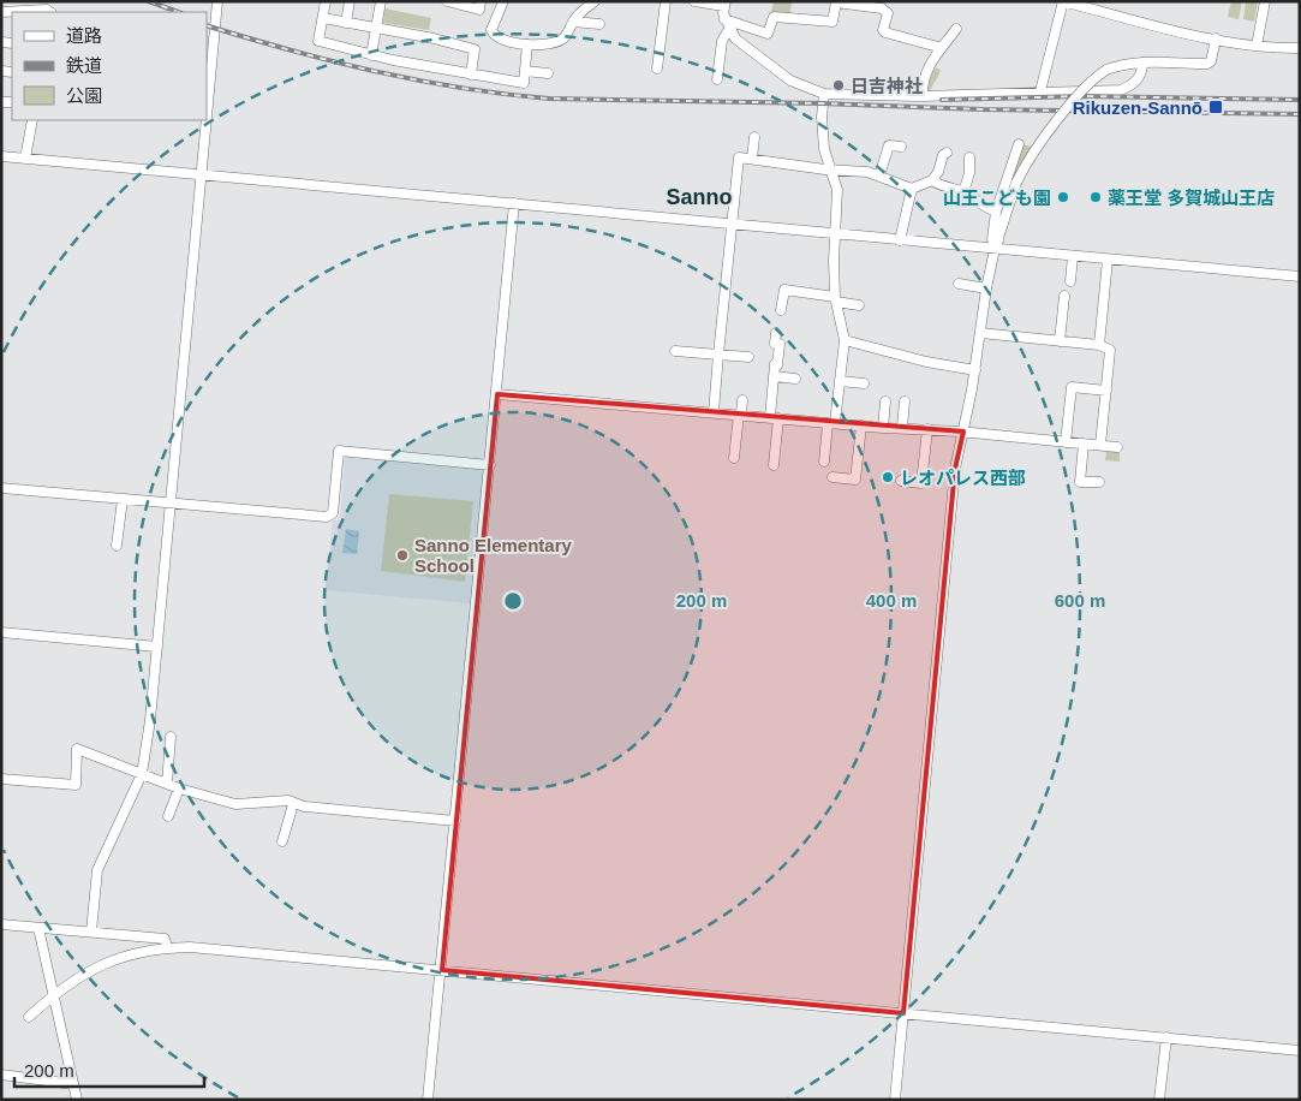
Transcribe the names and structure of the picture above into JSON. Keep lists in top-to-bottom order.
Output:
{
  "districts": ["Sanno"],
  "places": {
    "other": [
      "日吉神社",
      "山王こども園",
      "薬王堂 多賀城山王店",
      "レオパレス西部",
      "Sanno Elementary School"
    ],
    "transit": ["Rikuzen-Sannō"]
  },
  "legend": ["道路", "鉄道", "公園"],
  "scale_bar": "200 m",
  "rings": ["200 m", "400 m", "600 m"]
}
